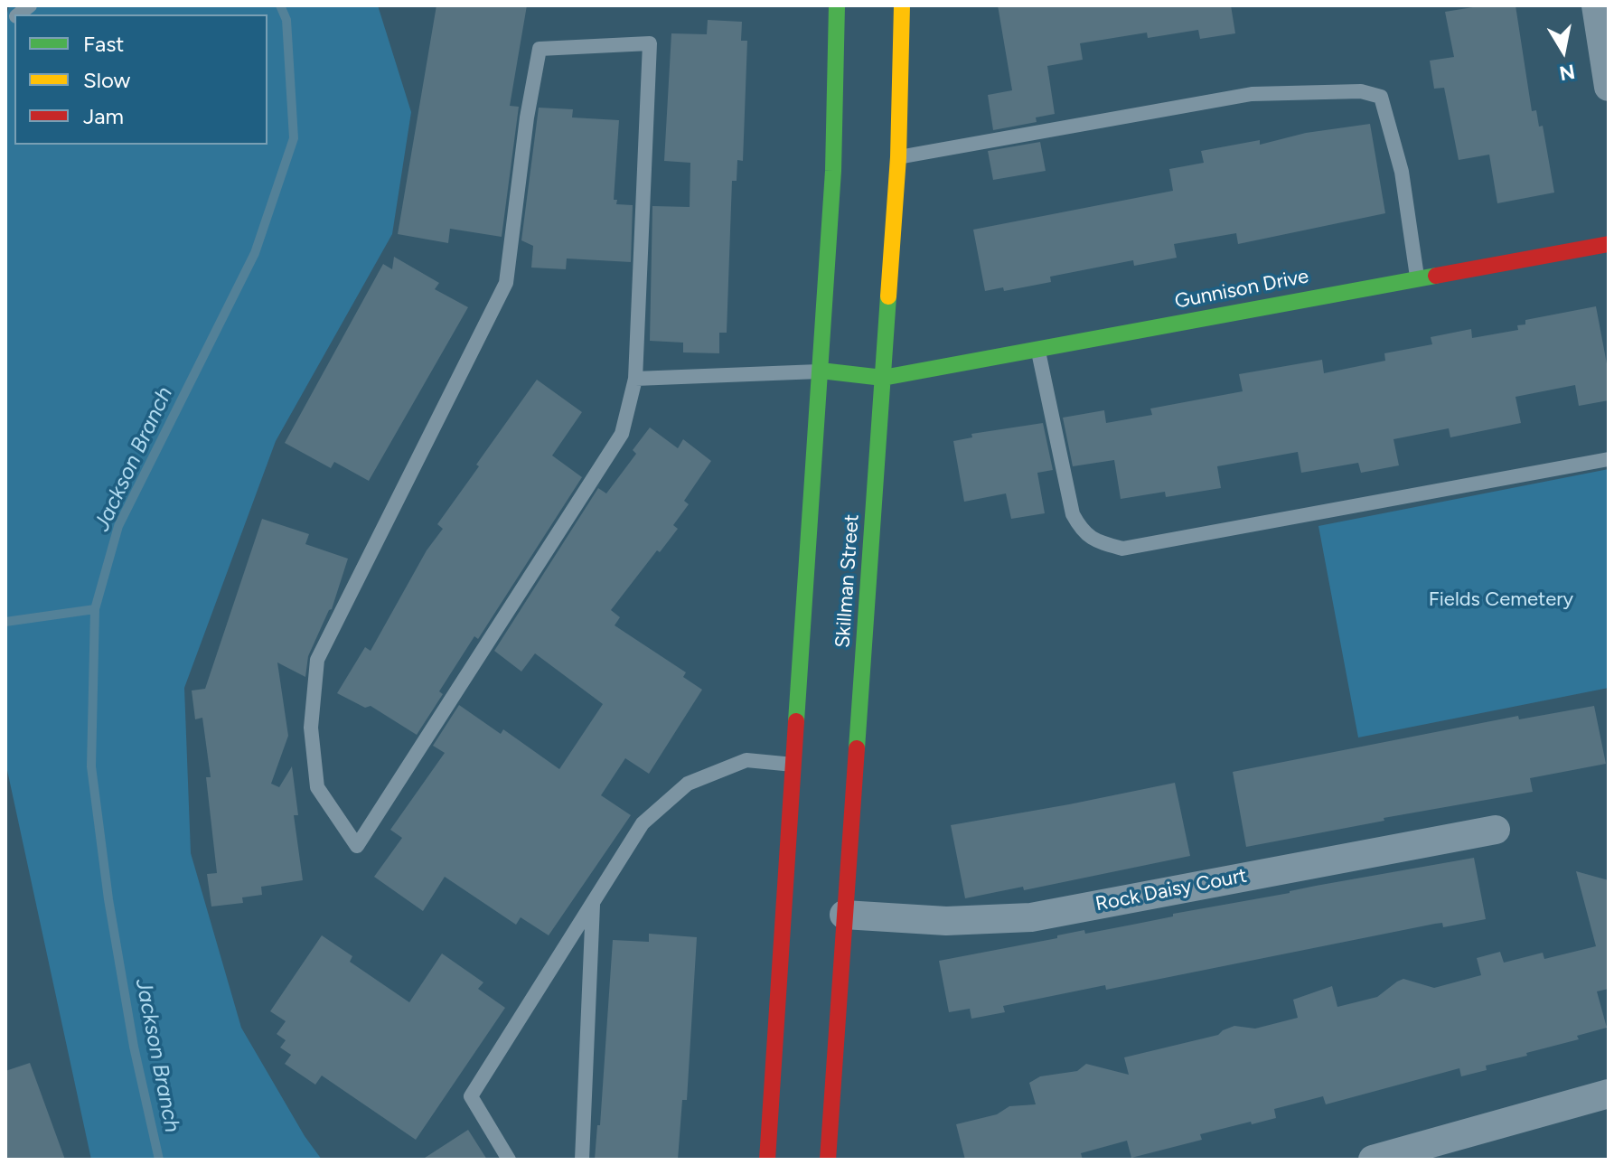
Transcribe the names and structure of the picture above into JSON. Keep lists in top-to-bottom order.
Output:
{
  "streets": {
    "main road": ["Gunnison Drive", "Skillman Street"],
    "street": ["Rock Daisy Court"]
  },
  "crossings": [
    ["Gunnison Drive", "Skillman Street"],
    ["Skillman Street", "Rock Daisy Court"]
  ],
  "water": ["Jackson Branch"],
  "parks": ["Fields Cemetery"],
  "legend": ["Fast", "Slow", "Jam"],
  "north": "bottom"
}
